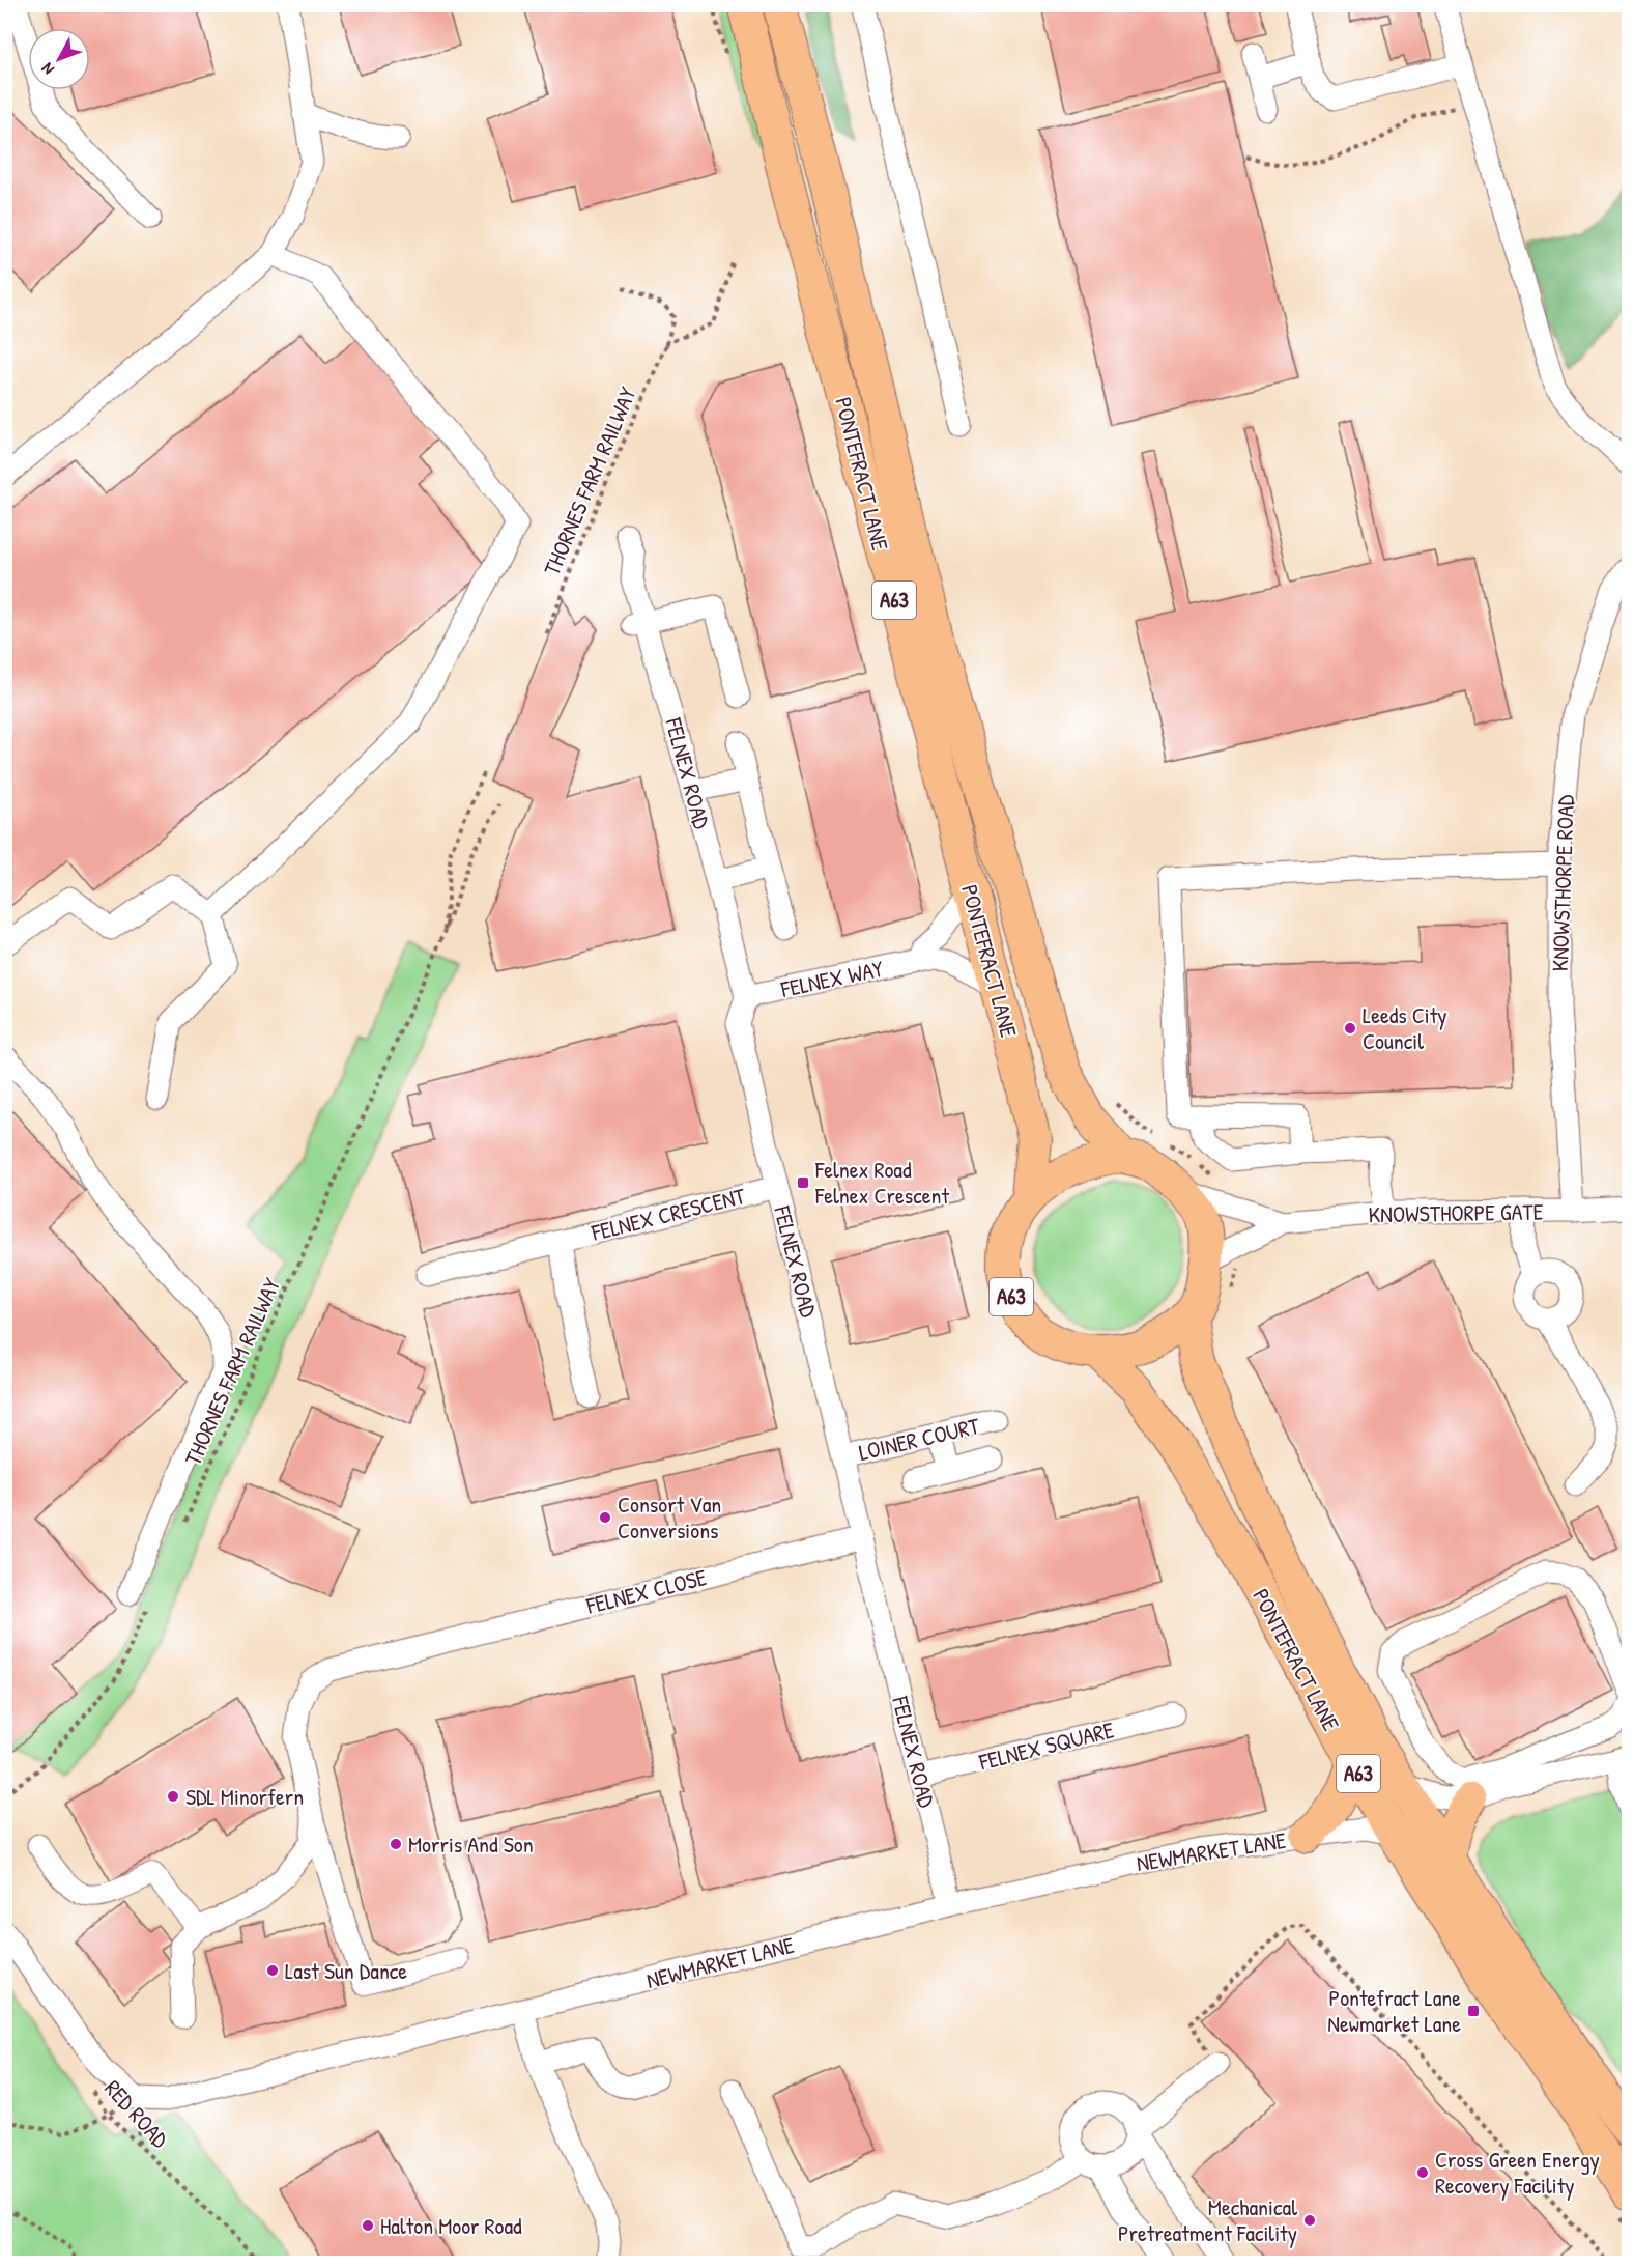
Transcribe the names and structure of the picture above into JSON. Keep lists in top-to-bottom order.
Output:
{
  "streets": {
    "highway": ["PONTEFRACT LANE", "A63"],
    "street": [
      "FELNEX ROAD",
      "KNOWSTHORPE ROAD",
      "FELNEX WAY",
      "KNOWSTHORPE GATE",
      "FELNEX CRESCENT",
      "LOINER COURT",
      "FELNEX CLOSE",
      "FELNEX SQUARE",
      "NEWMARKET LANE"
    ],
    "path": ["THORNES FARM RAILWAY", "RED ROAD"]
  },
  "crossings": [
    ["PONTEFRACT LANE", "A63"],
    ["PONTEFRACT LANE", "FELNEX WAY"],
    ["PONTEFRACT LANE", "KNOWSTHORPE GATE"],
    ["PONTEFRACT LANE", "NEWMARKET LANE"],
    ["A63", "KNOWSTHORPE GATE"],
    ["FELNEX ROAD", "FELNEX WAY"],
    ["FELNEX ROAD", "FELNEX CRESCENT"],
    ["FELNEX ROAD", "LOINER COURT"],
    ["FELNEX ROAD", "FELNEX CLOSE"],
    ["FELNEX ROAD", "FELNEX SQUARE"],
    ["FELNEX ROAD", "NEWMARKET LANE"],
    ["KNOWSTHORPE ROAD", "KNOWSTHORPE GATE"]
  ],
  "places": {
    "other": [
      "Leeds City Council",
      "Consort Van Conversions",
      "SDL Minorfern",
      "Morris And Son",
      "Last Sun Dance",
      "Cross Green Energy Recovery Facility",
      "Mechanical Pretreatment Facility",
      "Halton Moor Road"
    ],
    "transit": ["Felnex Road Felnex Crescent", "Pontefract Lane Newmarket Lane"]
  },
  "north": "bottom left"
}
